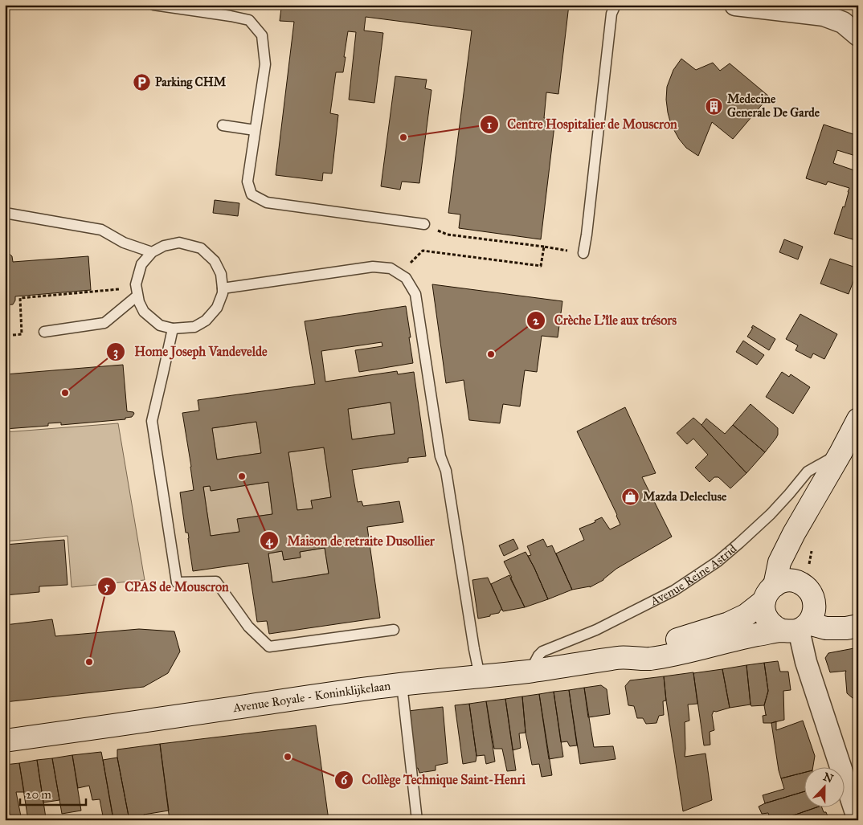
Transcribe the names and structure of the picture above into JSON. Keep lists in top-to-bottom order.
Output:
{
  "streets": {
    "main road": ["Avenue Royale - Koninklijkelaan"],
    "lane": ["Avenue Reine Astrid"]
  },
  "crossings": [
    ["Avenue Reine Astrid", "Avenue Royale - Koninklijkelaan"]
  ],
  "places": {
    "parking": ["Parking CHM"],
    "building": ["Medecine Generale De Garde"],
    "other": [
      "Centre Hospitalier de Mouscron",
      "Crèche L'île aux trésors",
      "Home Joseph Vandevelde",
      "Maison de retraite Dusollier",
      "CPAS de Mouscron",
      "Collège Technique Saint-Henri"
    ],
    "shop": ["Mazda Delecluse"]
  },
  "scale_bar": "20 m",
  "north": "top"
}
